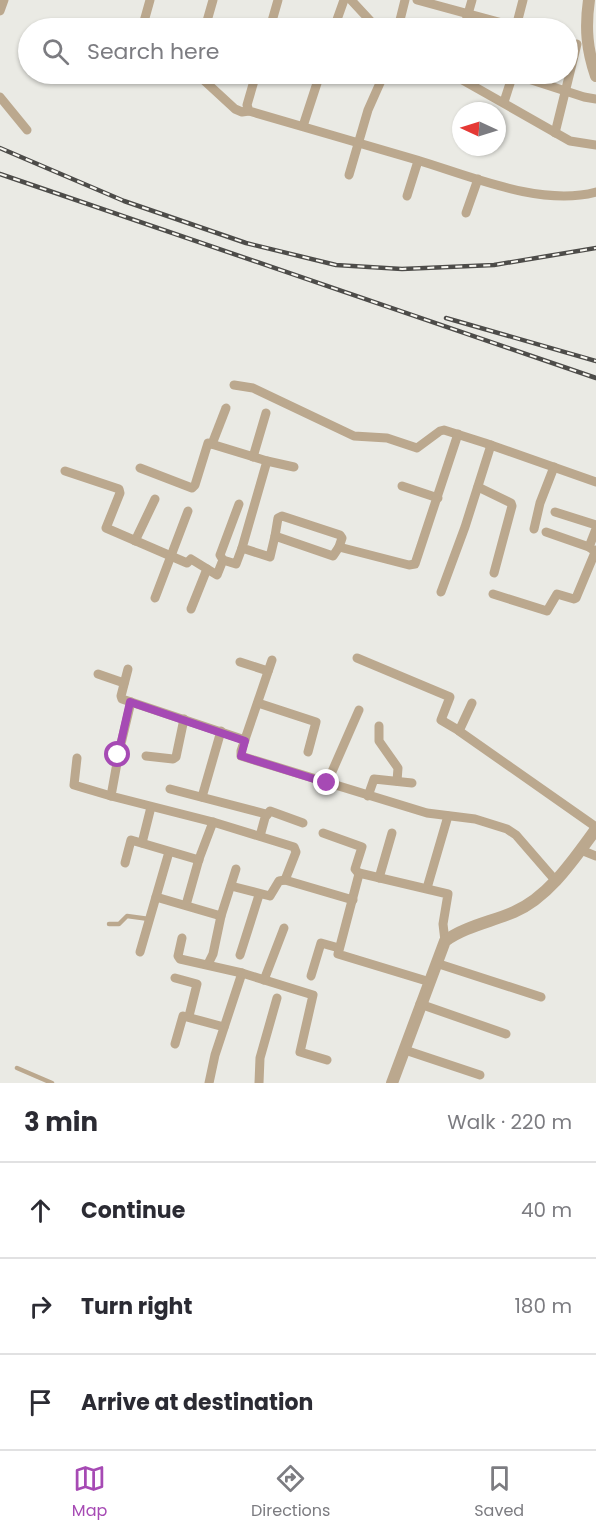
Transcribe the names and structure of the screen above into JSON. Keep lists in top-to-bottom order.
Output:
{
  "north": "left",
  "page": {
    "search": "Search here",
    "heading": ["3 min", "Walk · 220 m"],
    "list": [
      ["Continue", "40 m"],
      ["Turn right", "180 m"],
      "Arrive at destination"
    ],
    "nav": ["Map", "Directions", "Saved"]
  }
}
